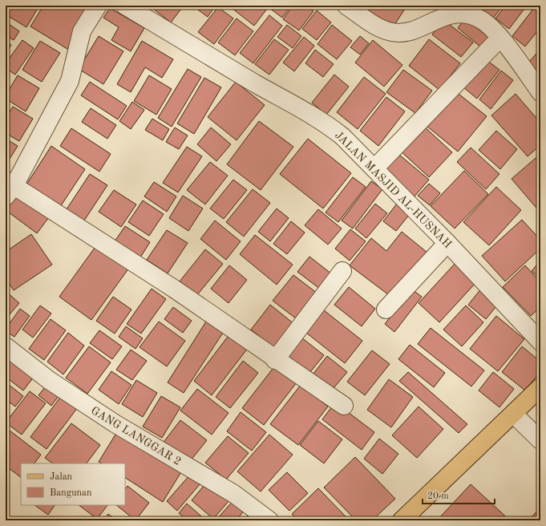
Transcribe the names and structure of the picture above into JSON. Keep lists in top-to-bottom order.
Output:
{
  "streets": {
    "street": ["JALAN MASJID AL-HUSNAH", "GANG LANGGAR 2"]
  },
  "legend": ["Jalan", "Bangunan"],
  "scale_bar": "20 m"
}
